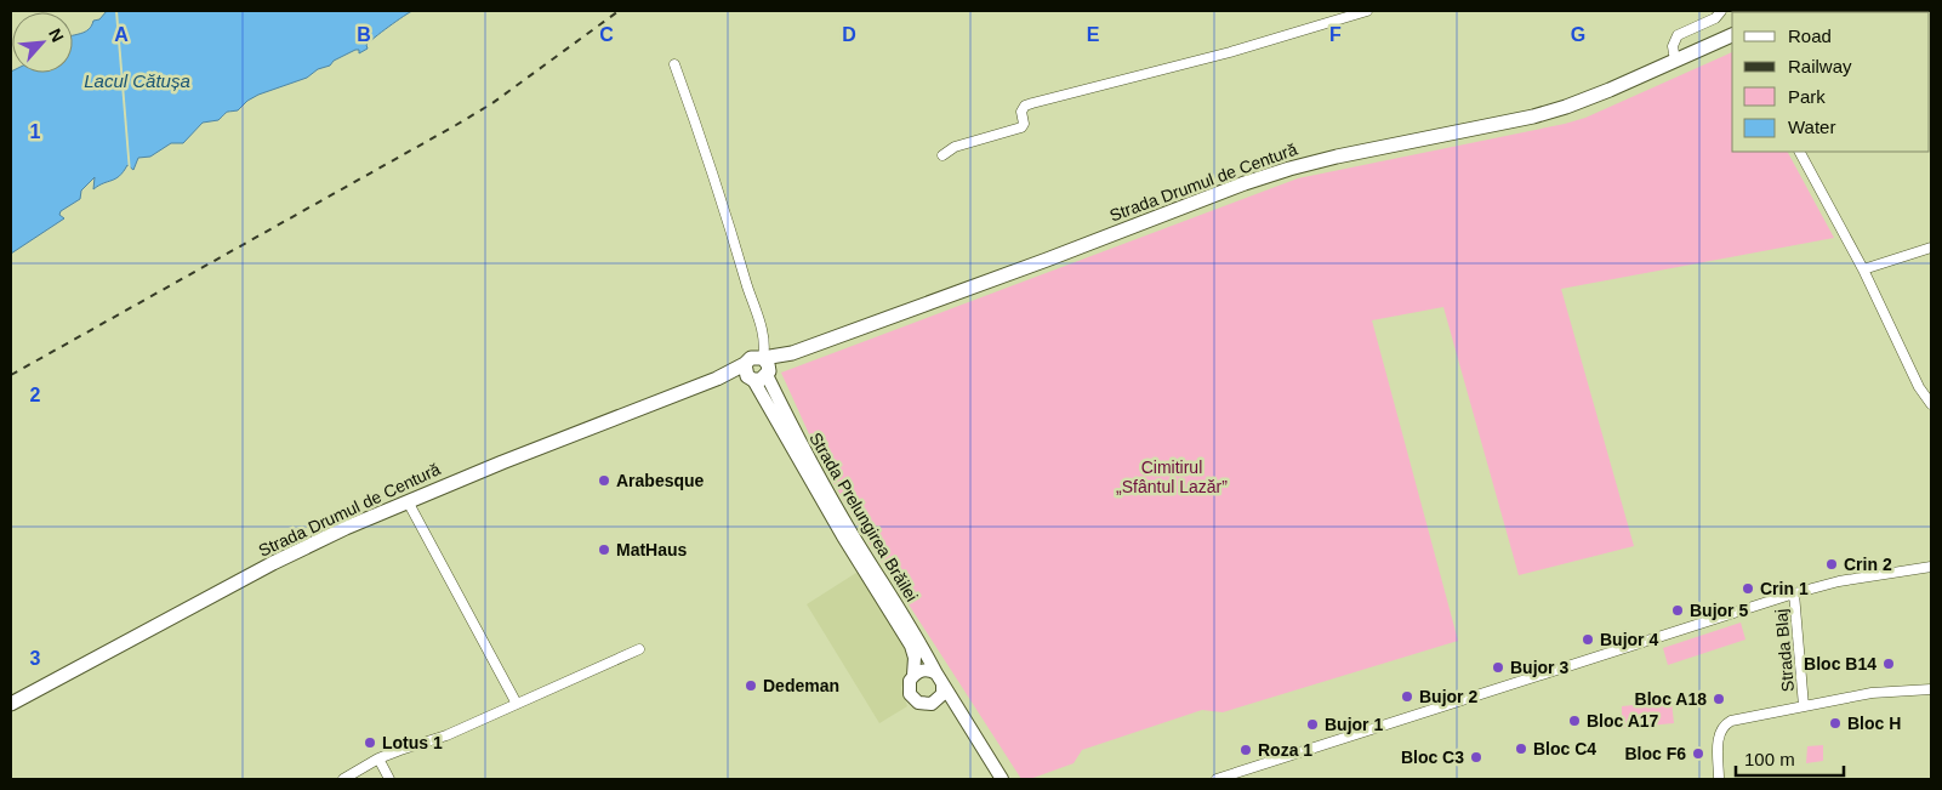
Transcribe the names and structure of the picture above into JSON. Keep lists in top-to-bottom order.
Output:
{
  "streets": {
    "highway": ["Strada Drumul de Centură"],
    "main road": ["Strada Prelungirea Brăilei"],
    "street": ["Strada Blaj"]
  },
  "water": ["Lacul Cătușa"],
  "parks": ["Cimitirul „Sfântul Lazăr”"],
  "places": [
    "Arabesque",
    "MatHaus",
    "Crin 2",
    "Crin 1",
    "Bujor 5",
    "Bujor 4",
    "Bloc B14",
    "Bujor 3",
    "Dedeman",
    "Bujor 2",
    "Bloc A18",
    "Bloc A17",
    "Bloc H",
    "Bujor 1",
    "Lotus 1",
    "Bloc C4",
    "Roza 1",
    "Bloc F6",
    "Bloc C3"
  ],
  "legend": [
    "Road",
    "Railway",
    "Park",
    "Water"
  ],
  "scale_bar": "100 m",
  "north": "top right",
  "grid": {
    "columns": [
      "A",
      "B",
      "C",
      "D",
      "E",
      "F",
      "G"
    ],
    "rows": ["1", "2", "3"]
  }
}
